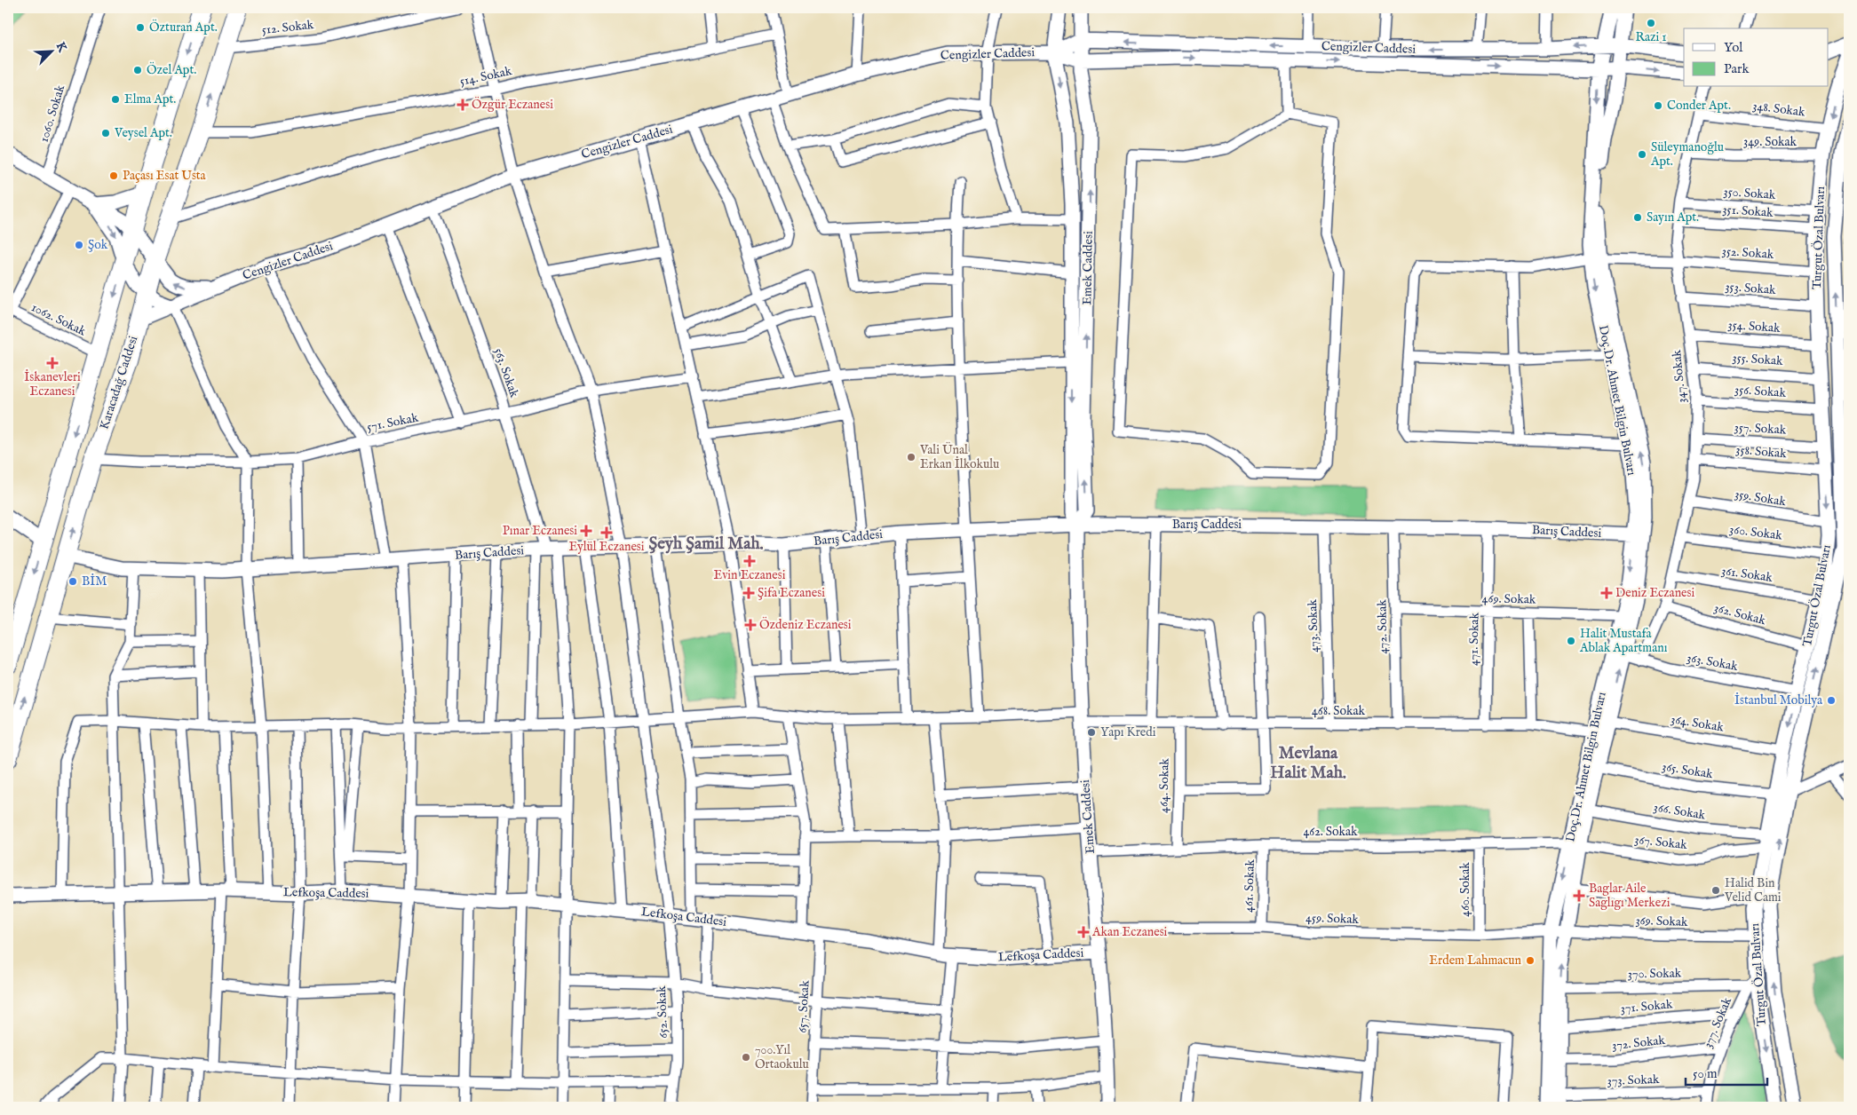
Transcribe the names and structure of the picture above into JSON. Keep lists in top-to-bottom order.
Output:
{
  "streets": {
    "highway": ["Karacadağ Caddesi"],
    "street": [
      "512. Sokak",
      "Cengizler Caddesi",
      "514. Sokak",
      "348. Sokak",
      "1060. Sokak",
      "349. Sokak",
      "350. Sokak",
      "351. Sokak",
      "Turgut Özal Bulvarı",
      "352. Sokak",
      "Emek Caddesi",
      "353. Sokak",
      "1062. Sokak",
      "354. Sokak",
      "355. Sokak",
      "563. Sokak",
      "347. Sokak",
      "356. Sokak",
      "Doç.Dr. Ahmet Bilgin Bulvarı",
      "571. Sokak",
      "357. Sokak",
      "358. Sokak",
      "359. Sokak",
      "Barış Caddesi",
      "360. Sokak",
      "361. Sokak",
      "469. Sokak",
      "362. Sokak",
      "473. Sokak",
      "472. Sokak",
      "471. Sokak",
      "363. Sokak",
      "468. Sokak",
      "364. Sokak",
      "365. Sokak",
      "464. Sokak",
      "366. Sokak",
      "462. Sokak",
      "367. Sokak",
      "461. Sokak",
      "460. Sokak",
      "Lefkoşa Caddesi",
      "459. Sokak",
      "369. Sokak",
      "370. Sokak",
      "657. Sokak",
      "371. Sokak",
      "652. Sokak",
      "377. Sokak",
      "372. Sokak",
      "373. Sokak"
    ]
  },
  "crossings": [
    ["512. Sokak", "Karacadağ Caddesi"],
    ["Cengizler Caddesi", "1060. Sokak"],
    ["Cengizler Caddesi", "Emek Caddesi"],
    ["Cengizler Caddesi", "563. Sokak"],
    ["Cengizler Caddesi", "Karacadağ Caddesi"],
    ["Cengizler Caddesi", "Doç.Dr. Ahmet Bilgin Bulvarı"],
    ["Cengizler Caddesi", "652. Sokak"],
    ["514. Sokak", "Karacadağ Caddesi"],
    ["514. Sokak", "652. Sokak"],
    ["348. Sokak", "Turgut Özal Bulvarı"],
    ["348. Sokak", "347. Sokak"],
    ["349. Sokak", "Turgut Özal Bulvarı"],
    ["349. Sokak", "347. Sokak"],
    ["350. Sokak", "Turgut Özal Bulvarı"],
    ["350. Sokak", "347. Sokak"],
    ["351. Sokak", "Turgut Özal Bulvarı"],
    ["351. Sokak", "347. Sokak"],
    ["Turgut Özal Bulvarı", "352. Sokak"],
    ["Turgut Özal Bulvarı", "353. Sokak"],
    ["Turgut Özal Bulvarı", "354. Sokak"],
    ["Turgut Özal Bulvarı", "355. Sokak"],
    ["Turgut Özal Bulvarı", "356. Sokak"],
    ["Turgut Özal Bulvarı", "357. Sokak"],
    ["Turgut Özal Bulvarı", "358. Sokak"],
    ["Turgut Özal Bulvarı", "359. Sokak"],
    ["Turgut Özal Bulvarı", "360. Sokak"],
    ["Turgut Özal Bulvarı", "361. Sokak"],
    ["Turgut Özal Bulvarı", "362. Sokak"],
    ["Turgut Özal Bulvarı", "363. Sokak"],
    ["Turgut Özal Bulvarı", "364. Sokak"],
    ["Turgut Özal Bulvarı", "365. Sokak"],
    ["Turgut Özal Bulvarı", "366. Sokak"],
    ["Turgut Özal Bulvarı", "367. Sokak"],
    ["Turgut Özal Bulvarı", "369. Sokak"],
    ["Turgut Özal Bulvarı", "370. Sokak"],
    ["Turgut Özal Bulvarı", "377. Sokak"],
    ["352. Sokak", "347. Sokak"],
    ["352. Sokak", "Doç.Dr. Ahmet Bilgin Bulvarı"],
    ["Emek Caddesi", "Barış Caddesi"],
    ["Emek Caddesi", "468. Sokak"],
    ["Emek Caddesi", "462. Sokak"],
    ["Emek Caddesi", "Lefkoşa Caddesi"],
    ["Emek Caddesi", "459. Sokak"],
    ["353. Sokak", "347. Sokak"],
    ["354. Sokak", "347. Sokak"],
    ["355. Sokak", "347. Sokak"],
    ["563. Sokak", "571. Sokak"],
    ["563. Sokak", "Barış Caddesi"],
    ["347. Sokak", "356. Sokak"],
    ["347. Sokak", "357. Sokak"],
    ["347. Sokak", "358. Sokak"],
    ["347. Sokak", "359. Sokak"],
    ["347. Sokak", "360. Sokak"],
    ["347. Sokak", "361. Sokak"],
    ["347. Sokak", "362. Sokak"],
    ["347. Sokak", "363. Sokak"],
    ["Karacadağ Caddesi", "571. Sokak"],
    ["Karacadağ Caddesi", "Barış Caddesi"],
    ["Doç.Dr. Ahmet Bilgin Bulvarı", "Barış Caddesi"],
    ["Doç.Dr. Ahmet Bilgin Bulvarı", "469. Sokak"],
    ["Doç.Dr. Ahmet Bilgin Bulvarı", "363. Sokak"],
    ["Doç.Dr. Ahmet Bilgin Bulvarı", "468. Sokak"],
    ["Doç.Dr. Ahmet Bilgin Bulvarı", "364. Sokak"],
    ["Doç.Dr. Ahmet Bilgin Bulvarı", "365. Sokak"],
    ["Doç.Dr. Ahmet Bilgin Bulvarı", "366. Sokak"],
    ["Doç.Dr. Ahmet Bilgin Bulvarı", "462. Sokak"],
    ["Doç.Dr. Ahmet Bilgin Bulvarı", "367. Sokak"],
    ["Doç.Dr. Ahmet Bilgin Bulvarı", "459. Sokak"],
    ["Doç.Dr. Ahmet Bilgin Bulvarı", "369. Sokak"],
    ["Doç.Dr. Ahmet Bilgin Bulvarı", "370. Sokak"],
    ["Doç.Dr. Ahmet Bilgin Bulvarı", "371. Sokak"],
    ["Doç.Dr. Ahmet Bilgin Bulvarı", "372. Sokak"],
    ["Doç.Dr. Ahmet Bilgin Bulvarı", "373. Sokak"],
    ["571. Sokak", "652. Sokak"],
    ["Barış Caddesi", "473. Sokak"],
    ["Barış Caddesi", "472. Sokak"],
    ["Barış Caddesi", "471. Sokak"],
    ["Barış Caddesi", "652. Sokak"],
    ["469. Sokak", "472. Sokak"],
    ["469. Sokak", "471. Sokak"],
    ["473. Sokak", "468. Sokak"],
    ["472. Sokak", "468. Sokak"],
    ["471. Sokak", "468. Sokak"],
    ["468. Sokak", "464. Sokak"],
    ["468. Sokak", "Lefkoşa Caddesi"],
    ["468. Sokak", "652. Sokak"],
    ["464. Sokak", "462. Sokak"],
    ["366. Sokak", "367. Sokak"],
    ["462. Sokak", "367. Sokak"],
    ["462. Sokak", "461. Sokak"],
    ["462. Sokak", "460. Sokak"],
    ["461. Sokak", "459. Sokak"],
    ["460. Sokak", "459. Sokak"],
    ["Lefkoşa Caddesi", "657. Sokak"],
    ["Lefkoşa Caddesi", "652. Sokak"],
    ["459. Sokak", "369. Sokak"],
    ["370. Sokak", "377. Sokak"],
    ["371. Sokak", "377. Sokak"],
    ["377. Sokak", "372. Sokak"],
    ["377. Sokak", "373. Sokak"]
  ],
  "districts": ["Şeyh Şamil Mah.", "Mevlana Halit Mah."],
  "places": {
    "other": [
      "Razi 1",
      "Özturan Apt.",
      "Özel Apt.",
      "Elma Apt.",
      "Conder Apt.",
      "Veysel Apt.",
      "Süleymanoğlu Apt.",
      "Paçası Esat Usta",
      "Sayın Apt.",
      "Şok",
      "Vali Ünal Erkan İlkokulu",
      "BİM",
      "Halit Mustafa Ablak Apartmanı",
      "İstanbul Mobilya",
      "Yapı Kredi",
      "Halid Bin Velid Cami",
      "Erdem Lahmacun",
      "700.Yıl Ortaokulu"
    ],
    "health": [
      "Özgür Eczanesi",
      "İskanevleri Eczanesi",
      "Pınar Eczanesi",
      "Eylül Eczanesi",
      "Evin Eczanesi",
      "Şifa Eczanesi",
      "Deniz Eczanesi",
      "Özdeniz Eczanesi",
      "Baglar Aile Saglıgı Merkezi",
      "Akan Eczanesi"
    ]
  },
  "legend": ["Yol", "Park"],
  "scale_bar": "50 m",
  "north": "top right"
}
